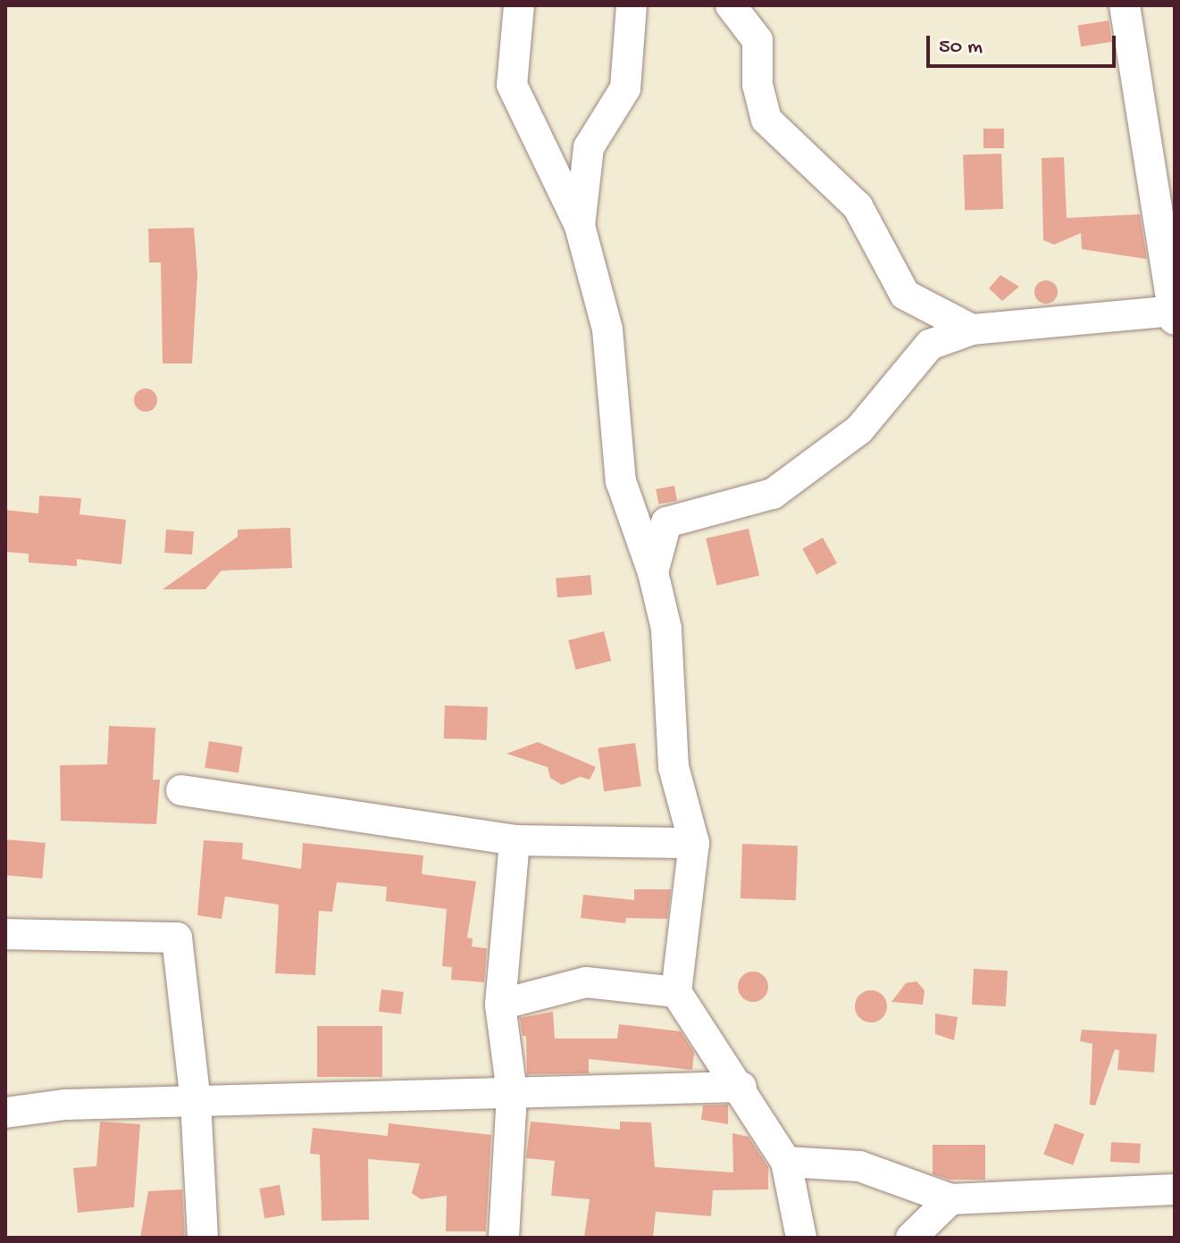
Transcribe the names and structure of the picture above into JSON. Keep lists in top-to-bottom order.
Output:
{
  "scale_bar": "50 m"
}
